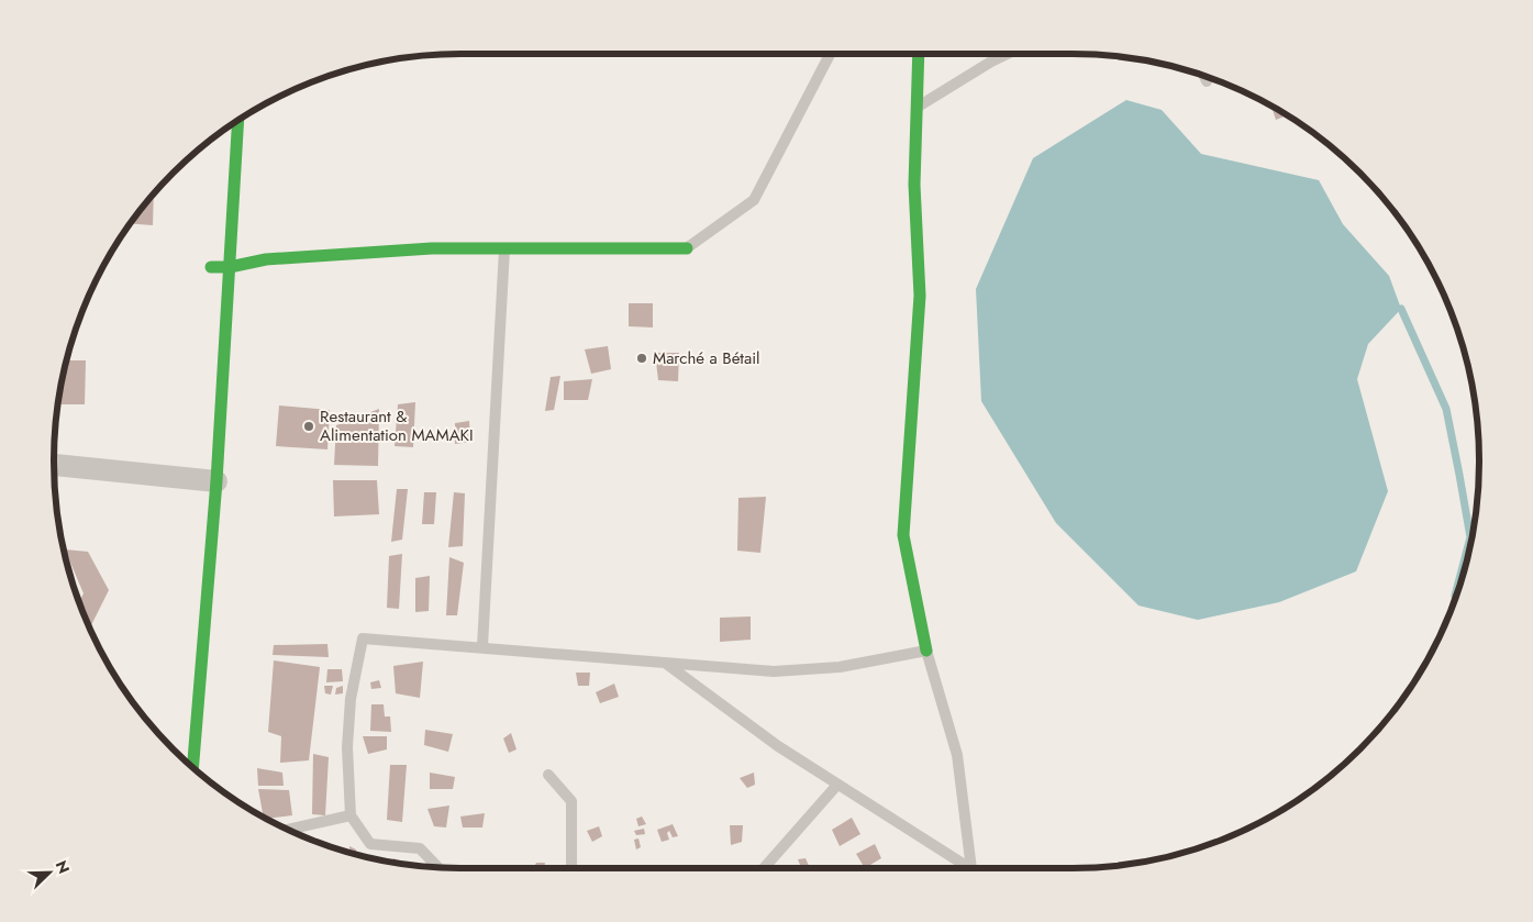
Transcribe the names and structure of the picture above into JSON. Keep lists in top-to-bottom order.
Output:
{
  "places": ["Marché a Bétail", "Restaurant & Alimentation MAMAKI"],
  "north": "top right"
}
